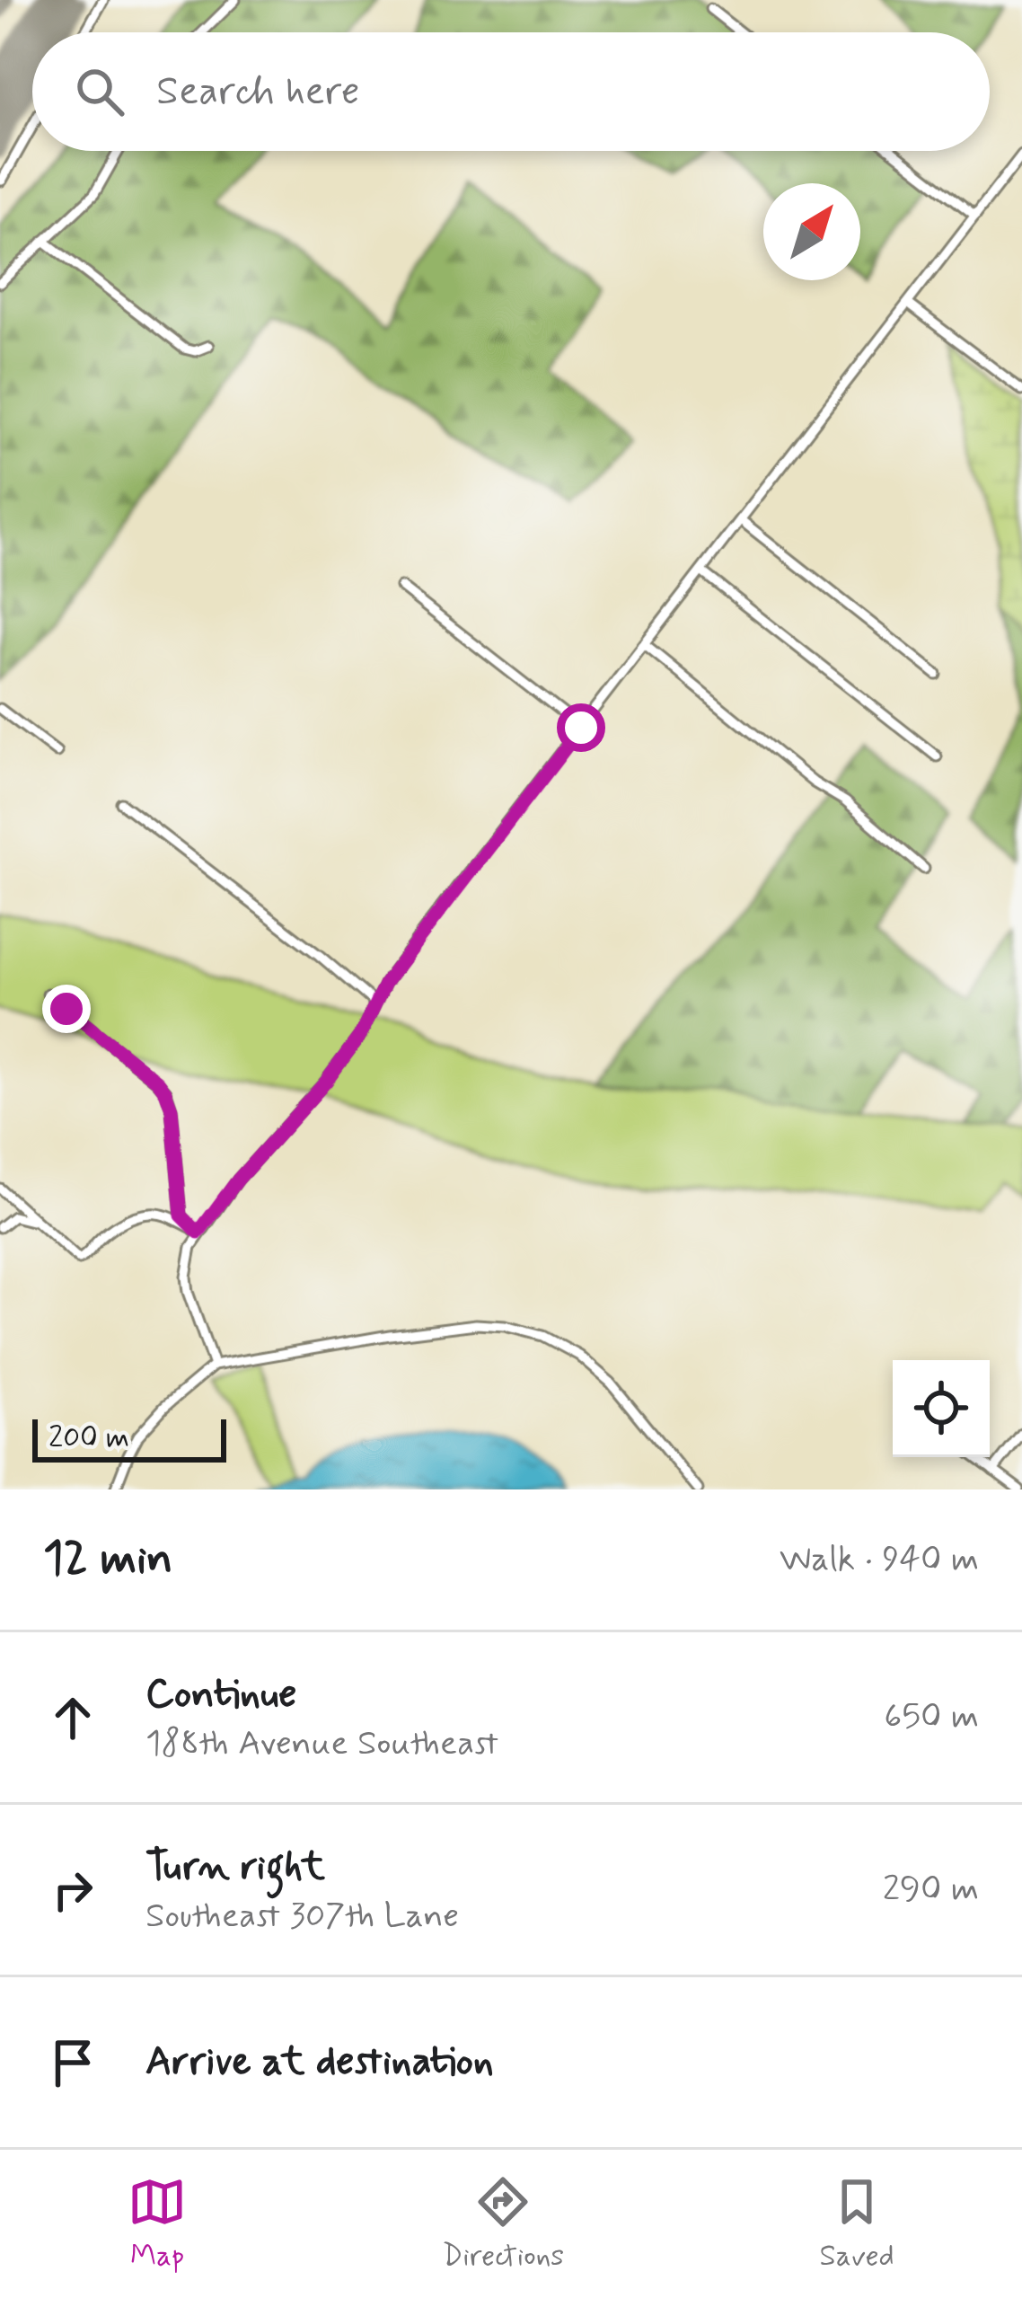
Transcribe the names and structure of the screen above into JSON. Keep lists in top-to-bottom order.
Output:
{
  "scale_bar": "200 m",
  "north": "top right",
  "page": {
    "search": "Search here",
    "scale": "200 m",
    "heading": ["12 min", "Walk · 940 m"],
    "list": [
      ["Continue", "188th Avenue Southeast", "650 m"],
      ["Turn right", "Southeast 307th Lane", "290 m"],
      "Arrive at destination"
    ],
    "nav": ["Map", "Directions", "Saved"]
  }
}
